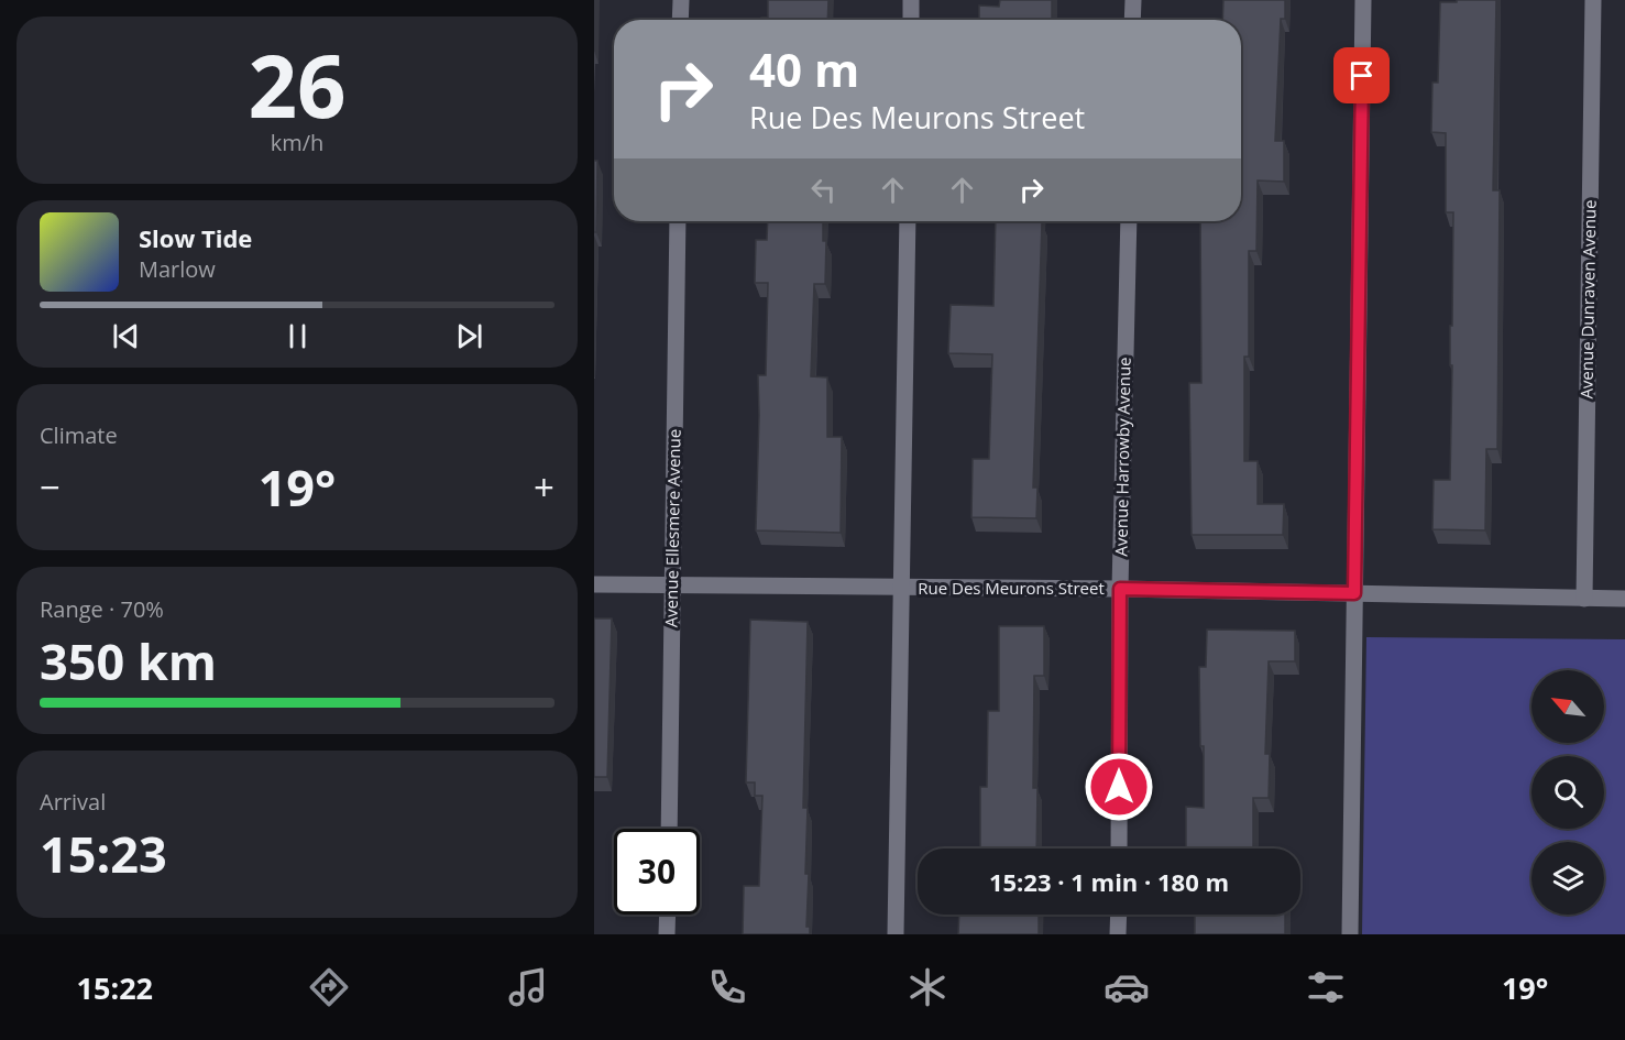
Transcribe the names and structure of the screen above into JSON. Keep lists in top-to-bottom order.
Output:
{
  "streets": {
    "street": [
      "Avenue Dunraven Avenue",
      "Avenue Harrowby Avenue",
      "Avenue Ellesmere Avenue",
      "Rue Des Meurons Street"
    ]
  },
  "crossings": [
    ["Avenue Dunraven Avenue", "Rue Des Meurons Street"],
    ["Avenue Harrowby Avenue", "Rue Des Meurons Street"],
    ["Avenue Ellesmere Avenue", "Rue Des Meurons Street"]
  ],
  "north": "top left",
  "page": {
    "tile": [
      ["26", "km/h"],
      "Climate",
      ["Range · 70%", "350 km"],
      ["Arrival", "15:23"]
    ],
    "turn": ["40 m", "Rue Des Meurons Street"],
    "song": ["Slow Tide", "Marlow"],
    "heat": ["−", "19°", "+"],
    "limit": "30",
    "trip": "15:23 · 1 min · 180 m",
    "tabs": ["15:22", "19°"]
  }
}
